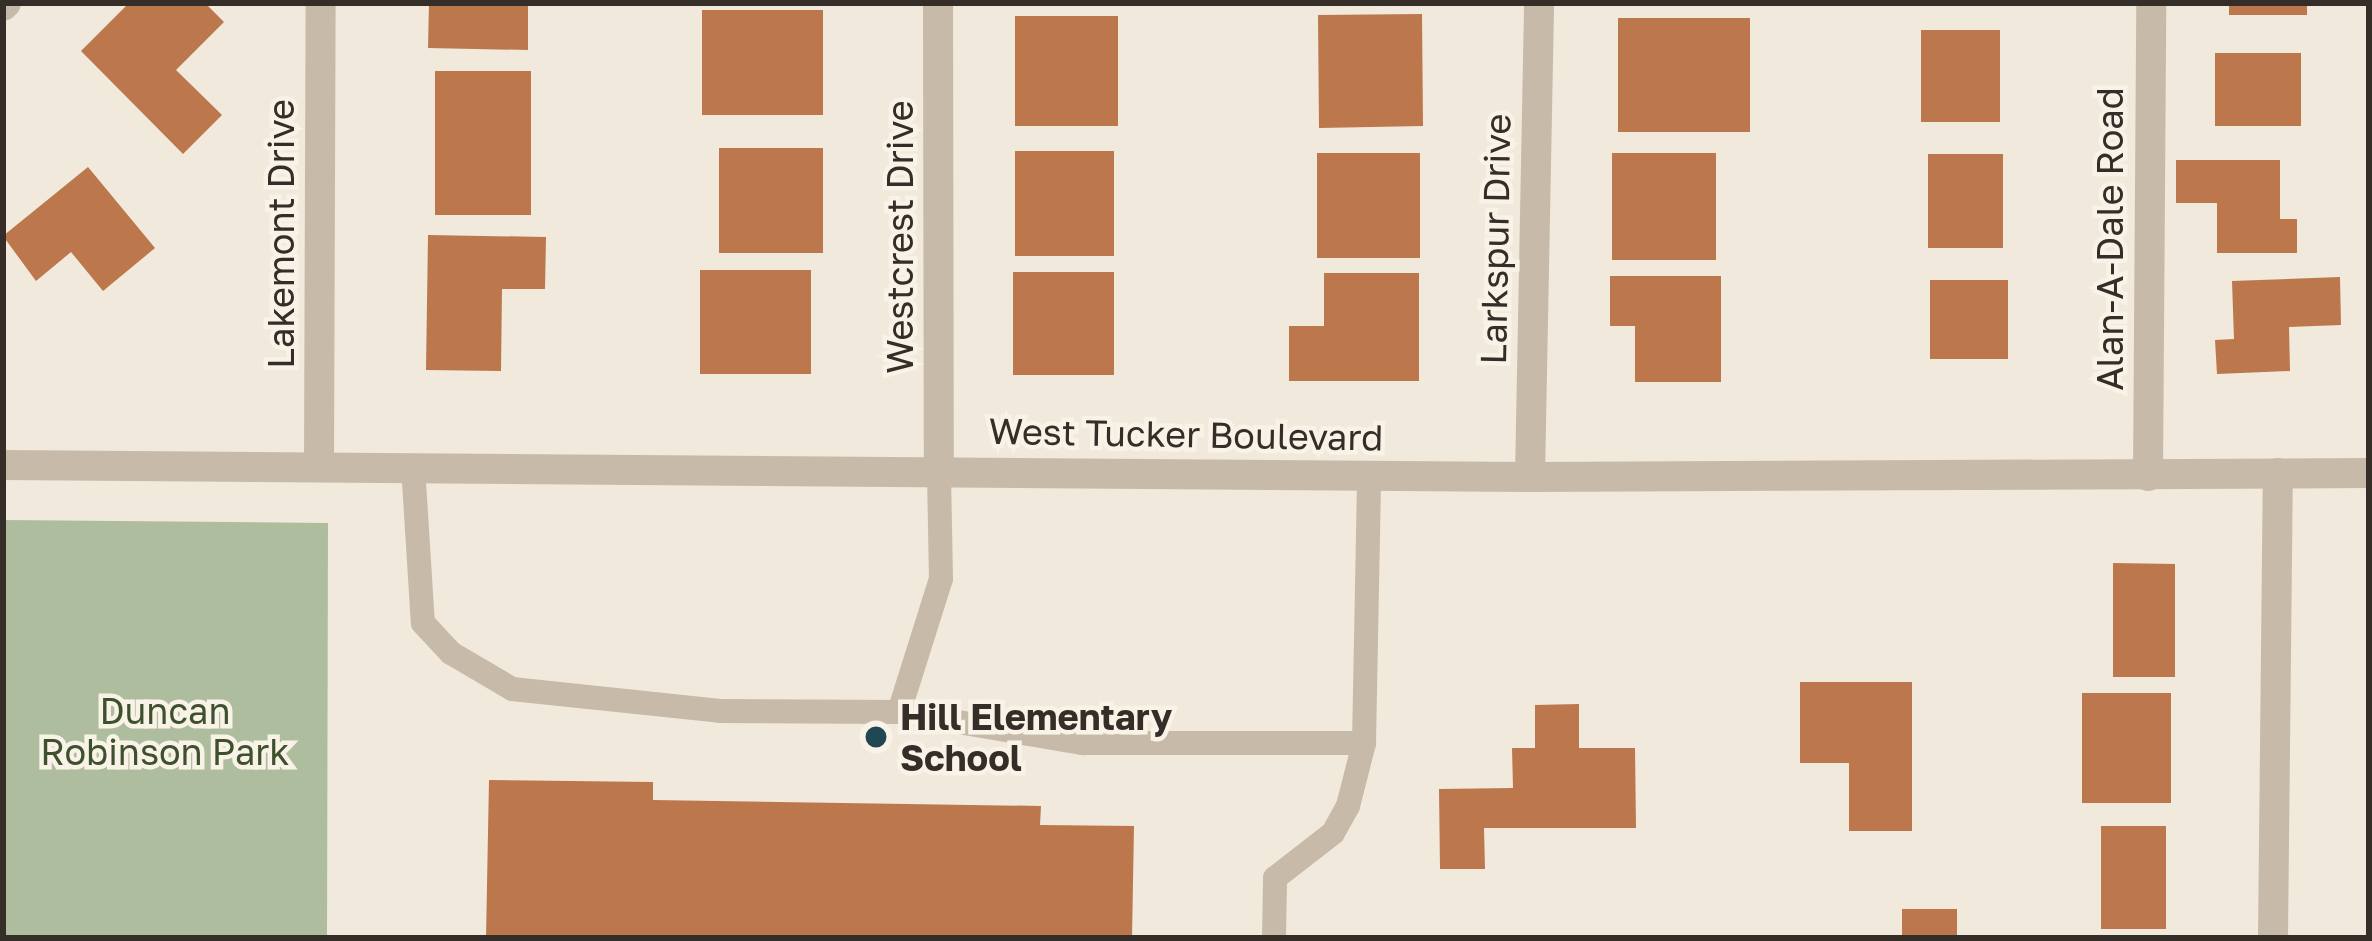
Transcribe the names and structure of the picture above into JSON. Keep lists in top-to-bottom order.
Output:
{
  "streets": {
    "street": [
      "Lakemont Drive",
      "Westcrest Drive",
      "Larkspur Drive",
      "Alan-A-Dale Road",
      "West Tucker Boulevard"
    ]
  },
  "crossings": [
    ["Lakemont Drive", "West Tucker Boulevard"],
    ["Westcrest Drive", "West Tucker Boulevard"],
    ["Larkspur Drive", "West Tucker Boulevard"],
    ["Alan-A-Dale Road", "West Tucker Boulevard"]
  ],
  "parks": ["Duncan Robinson Park"],
  "places": ["Hill Elementary School"]
}
